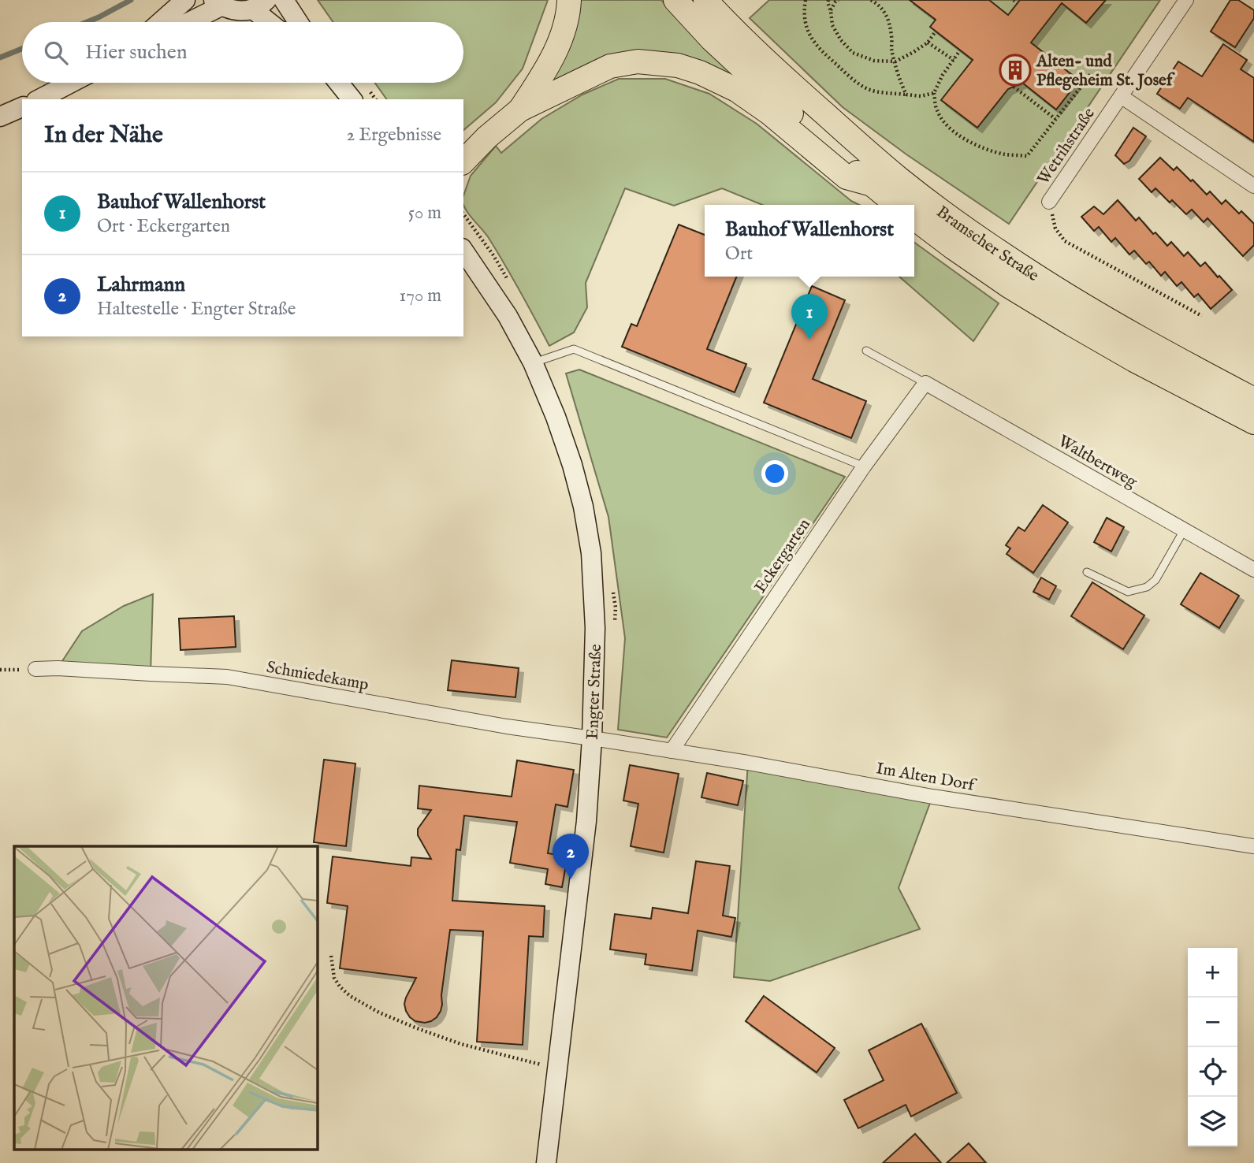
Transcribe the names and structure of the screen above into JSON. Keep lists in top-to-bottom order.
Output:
{
  "streets": {
    "highway": ["Bramscher Straße"],
    "main road": ["Engter Straße"],
    "street": [
      "Wetrihstraße",
      "Waltbertweg",
      "Eckergarten",
      "Schmiedekamp",
      "Im Alten Dorf"
    ]
  },
  "crossings": [
    ["Waltbertweg", "Eckergarten"],
    ["Eckergarten", "Im Alten Dorf"],
    ["Schmiedekamp", "Engter Straße"],
    ["Schmiedekamp", "Im Alten Dorf"],
    ["Engter Straße", "Im Alten Dorf"]
  ],
  "places": {
    "building": ["Alten- und Pflegeheim St. Josef"]
  },
  "page": {
    "search": "Hier suchen",
    "heading": ["In der Nähe", "2 Ergebnisse"],
    "list": [
      {
        "mark": "1",
        "name": "Bauhof Wallenhorst",
        "note": "Ort · Eckergarten",
        "value": "50 m"
      },
      {
        "mark": "2",
        "name": "Lahrmann",
        "note": "Haltestelle · Engter Straße",
        "value": "170 m"
      }
    ],
    "popup": ["Bauhof Wallenhorst", "Ort"],
    "pins": ["1", "2"],
    "map_buttons": ["+", "−"]
  }
}
